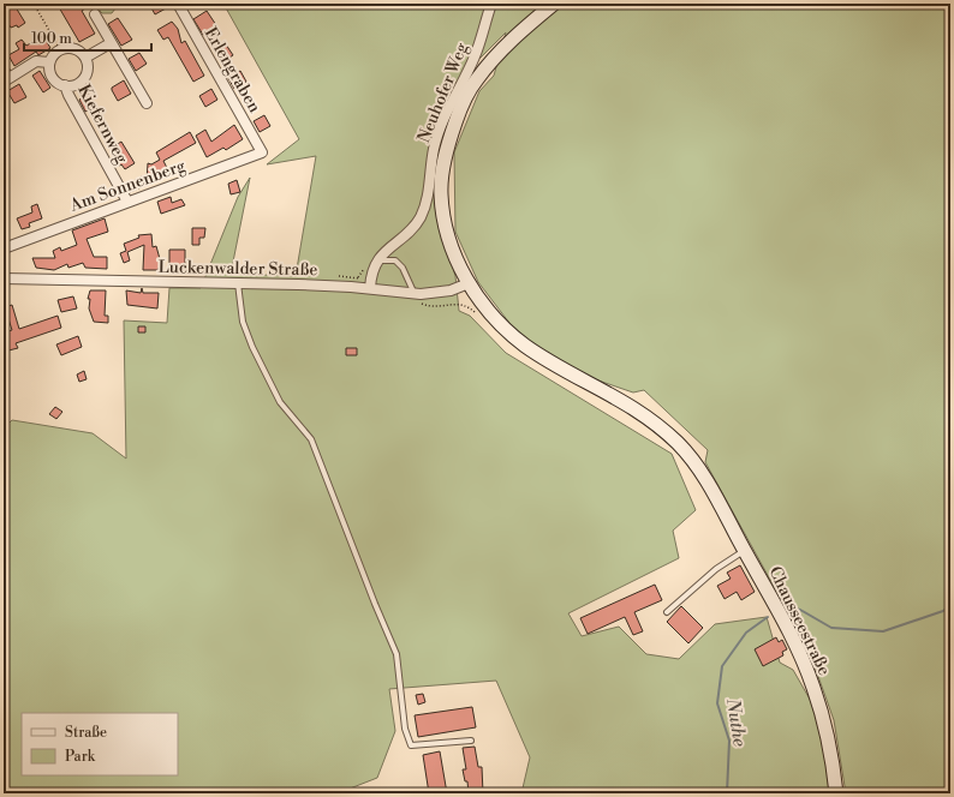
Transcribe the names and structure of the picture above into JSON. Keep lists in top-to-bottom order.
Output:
{
  "streets": {
    "main road": ["Chausseestraße"],
    "street": [
      "Erlengraben",
      "Neuhofer Weg",
      "Kiefernweg",
      "Am Sonnenberg",
      "Luckenwalder Straße"
    ]
  },
  "crossings": [
    ["Erlengraben", "Am Sonnenberg"],
    ["Neuhofer Weg", "Luckenwalder Straße"],
    ["Kiefernweg", "Am Sonnenberg"],
    ["Luckenwalder Straße", "Chausseestraße"]
  ],
  "water": ["Nuthe"],
  "legend": ["Straße", "Park"],
  "scale_bar": "100 m"
}
